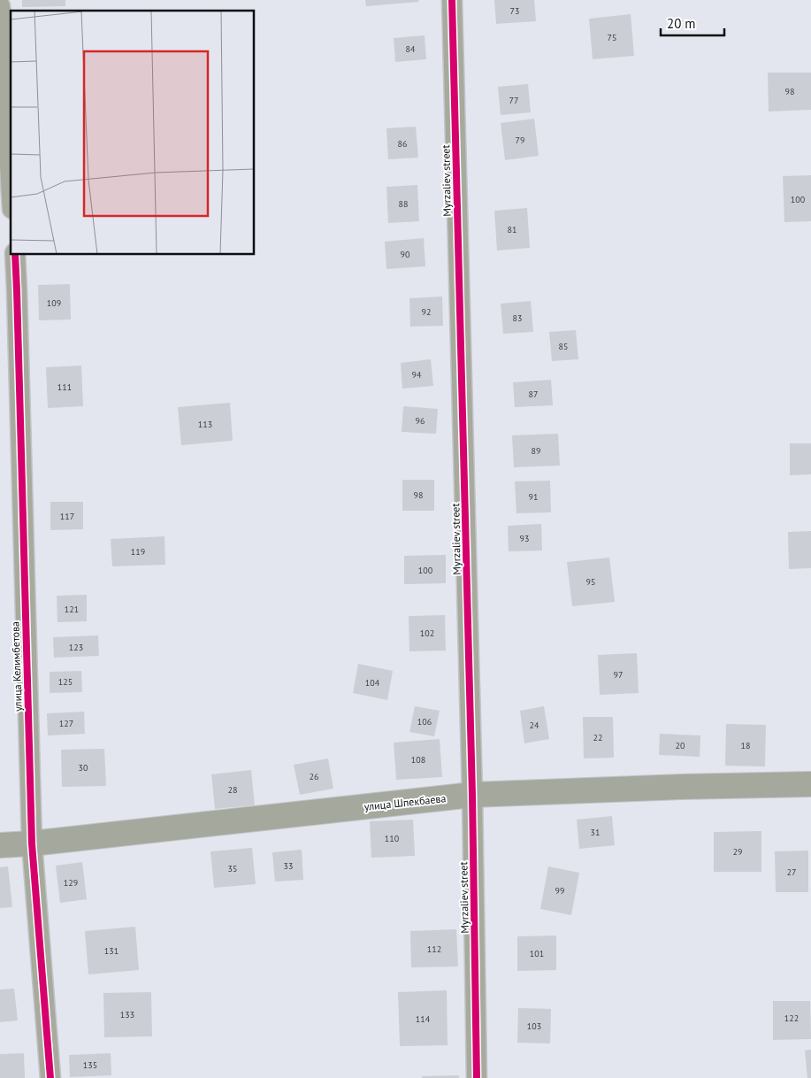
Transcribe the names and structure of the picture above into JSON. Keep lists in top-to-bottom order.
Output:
{
  "streets": {
    "street": ["Myrzaliev street", "улица Келимбетова", "улица Шпекбаева"]
  },
  "crossings": [
    ["Myrzaliev street", "улица Шпекбаева"],
    ["улица Келимбетова", "улица Шпекбаева"]
  ],
  "house_numbers": [
    "73",
    "75",
    "84",
    "98",
    "77",
    "79",
    "86",
    "100",
    "88",
    "81",
    "90",
    "109",
    "92",
    "83",
    "85",
    "94",
    "111",
    "87",
    "96",
    "113",
    "89",
    "98",
    "91",
    "117",
    "93",
    "119",
    "100",
    "95",
    "121",
    "102",
    "123",
    "97",
    "125",
    "104",
    "106",
    "127",
    "24",
    "22",
    "20",
    "18",
    "108",
    "30",
    "26",
    "28",
    "31",
    "110",
    "29",
    "33",
    "35",
    "27",
    "129",
    "99",
    "112",
    "131",
    "101",
    "133",
    "122",
    "114",
    "103",
    "135"
  ],
  "scale_bar": "20 m"
}
